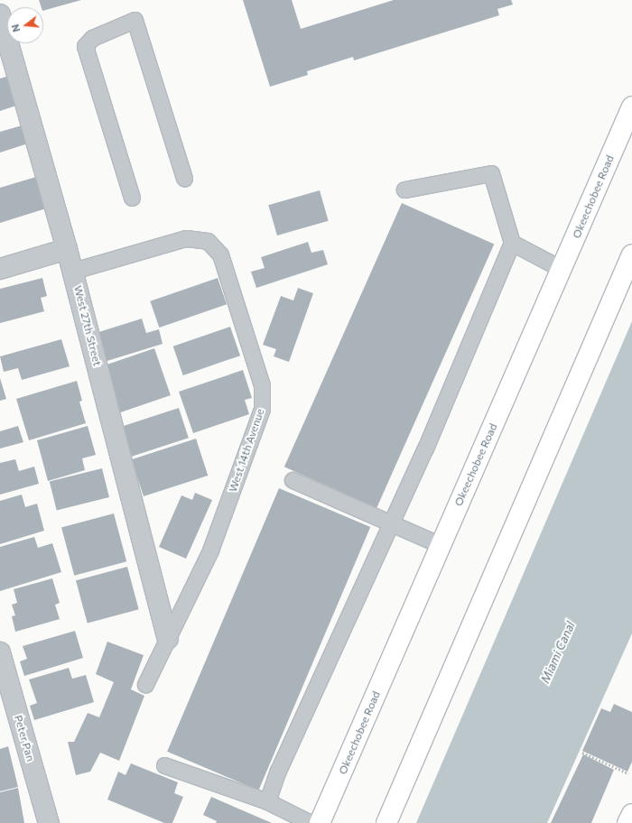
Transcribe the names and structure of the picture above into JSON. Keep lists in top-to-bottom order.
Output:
{
  "streets": {
    "main road": ["Okeechobee Road"],
    "street": ["West 27th Street", "Peter Pan"],
    "lane": ["West 14th Avenue"]
  },
  "crossings": [
    ["West 27th Street", "West 14th Avenue"]
  ],
  "water": ["Miami Canal"],
  "north": "left"
}
